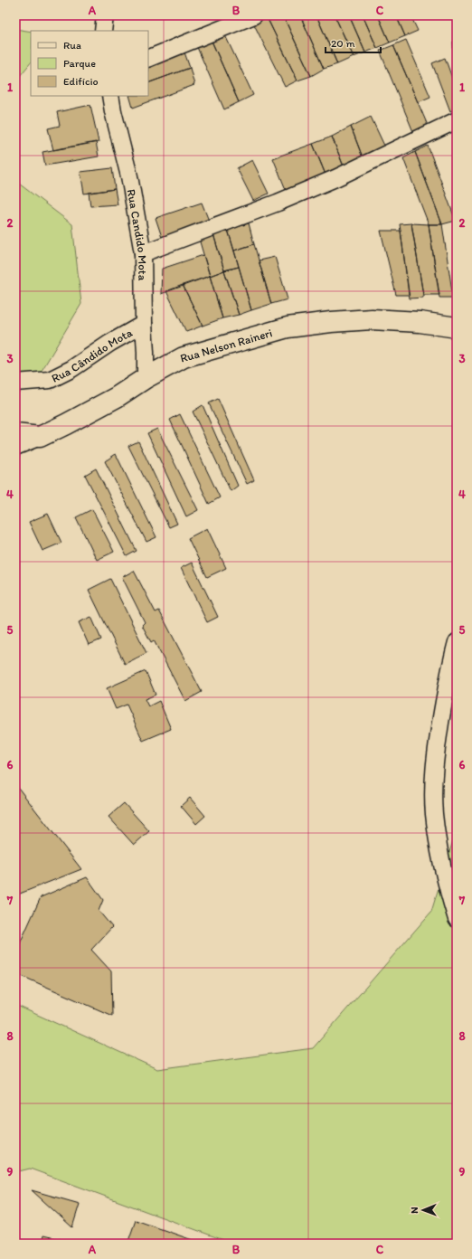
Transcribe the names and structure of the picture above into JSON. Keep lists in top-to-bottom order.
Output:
{
  "streets": {
    "main road": ["Rua Nelson Raineri"],
    "street": ["Rua Candido Mota", "Rua Cândido Mota"]
  },
  "crossings": [
    ["Rua Candido Mota", "Rua Nelson Raineri"],
    ["Rua Candido Mota", "Rua Cândido Mota"]
  ],
  "legend": ["Rua", "Parque", "Edifício"],
  "scale_bar": "20 m",
  "north": "left",
  "grid": {
    "columns": ["A", "B", "C"],
    "rows": [
      "1",
      "2",
      "3",
      "4",
      "5",
      "6",
      "7",
      "8",
      "9"
    ]
  }
}
